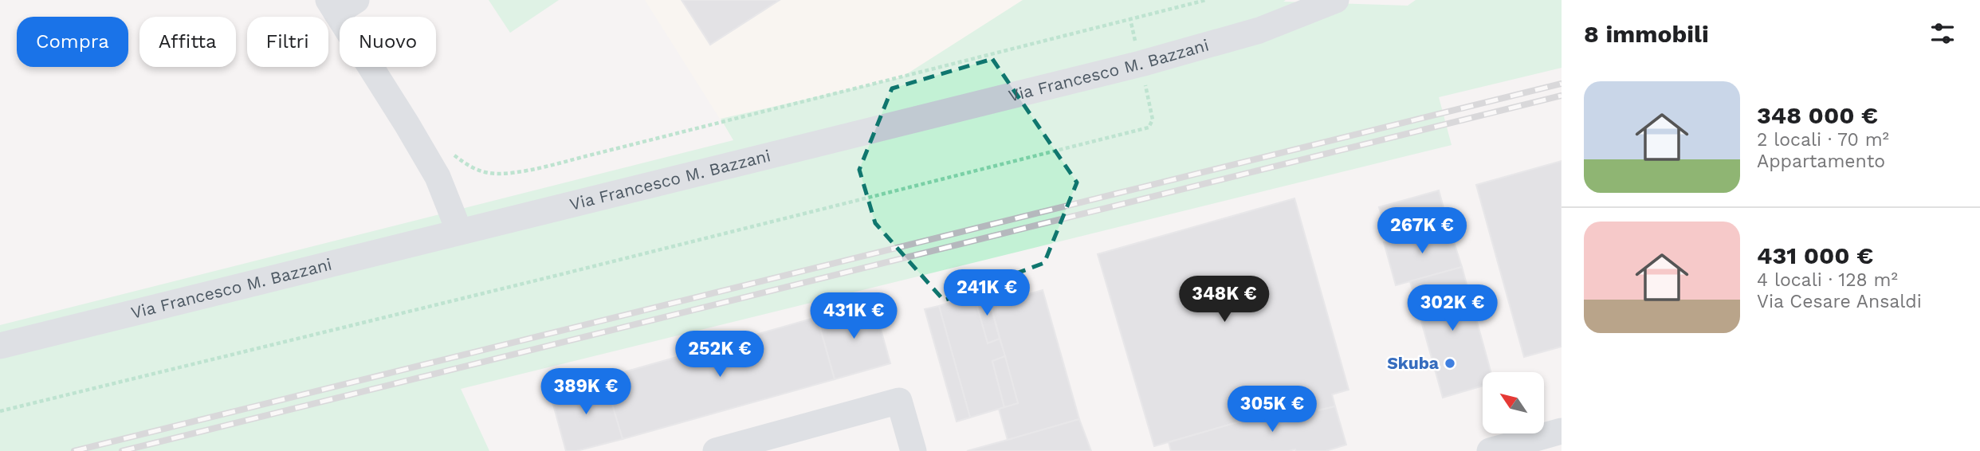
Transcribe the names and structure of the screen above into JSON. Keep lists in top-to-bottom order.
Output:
{
  "streets": {
    "street": ["Via Francesco M. Bazzani"]
  },
  "places": ["Skuba"],
  "north": "top left",
  "page": {
    "heading": "8 immobili",
    "chip": [
      "Compra",
      "Affitta",
      "Filtri",
      "Nuovo"
    ],
    "list": [
      {
        "name": "348 000 €",
        "note": "2 locali · 70 m² · Appartamento"
      },
      {
        "name": "431 000 €",
        "note": "4 locali · 128 m² · Via Cesare Ansaldi"
      }
    ],
    "price": [
      "267K €",
      "241K €",
      "348K €",
      "302K €",
      "431K €",
      "252K €",
      "389K €",
      "305K €"
    ]
  }
}
